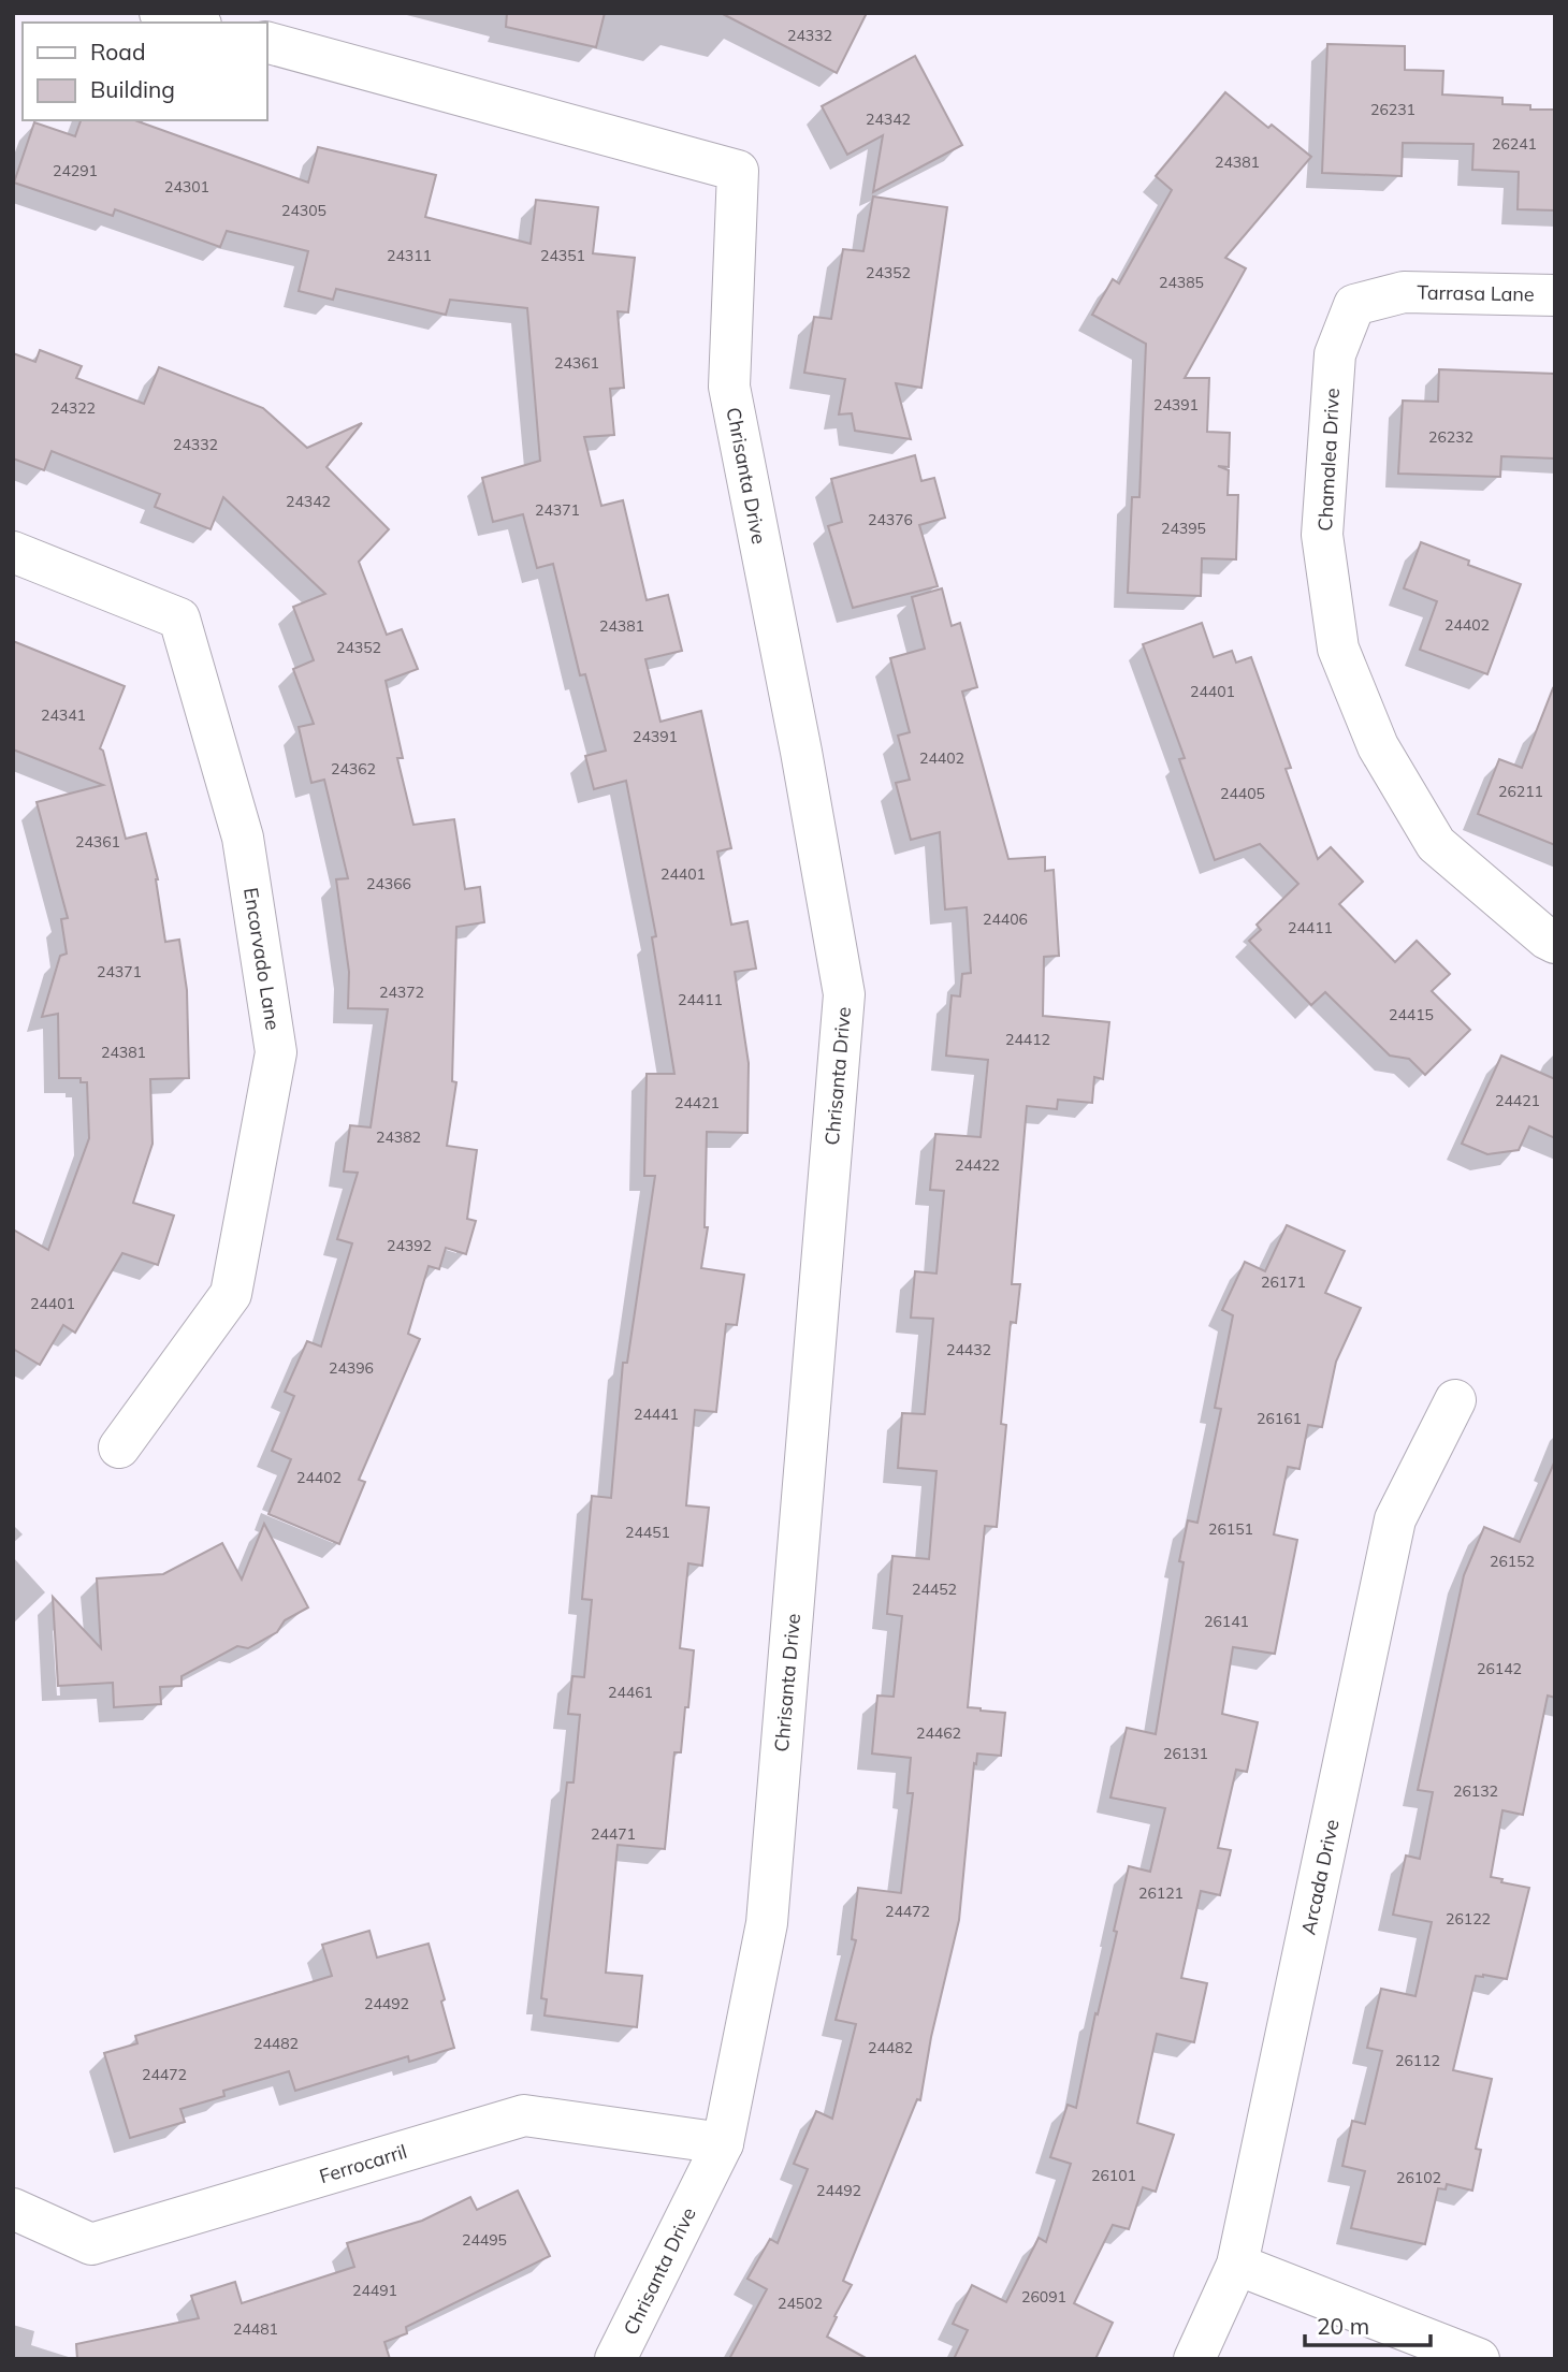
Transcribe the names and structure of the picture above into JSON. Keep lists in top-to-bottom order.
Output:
{
  "streets": {
    "street": [
      "Tarrasa Lane",
      "Chamalea Drive",
      "Chrisanta Drive",
      "Encorvado Lane",
      "Arcada Drive",
      "Ferrocarril"
    ]
  },
  "crossings": [
    ["Tarrasa Lane", "Chamalea Drive"],
    ["Chrisanta Drive", "Ferrocarril"]
  ],
  "house_numbers": [
    "24332",
    "26231",
    "24342",
    "26241",
    "24381",
    "24291",
    "24301",
    "24305",
    "24311",
    "24351",
    "24352",
    "24385",
    "24361",
    "24391",
    "24322",
    "26232",
    "24332",
    "24342",
    "24371",
    "24376",
    "24395",
    "24402",
    "24381",
    "24352",
    "24401",
    "24341",
    "24391",
    "24402",
    "24362",
    "26211",
    "24405",
    "24361",
    "24401",
    "24366",
    "24406",
    "24411",
    "24371",
    "24372",
    "24411",
    "24415",
    "24412",
    "24381",
    "24421",
    "24421",
    "24382",
    "24422",
    "24392",
    "26171",
    "24401",
    "24432",
    "24396",
    "24441",
    "26161",
    "24402",
    "26151",
    "24451",
    "26152",
    "24452",
    "26141",
    "26142",
    "24461",
    "24462",
    "26131",
    "26132",
    "24471",
    "26121",
    "24472",
    "26122",
    "24492",
    "24482",
    "24482",
    "26112",
    "24472",
    "26101",
    "26102",
    "24492",
    "24495",
    "24491",
    "26091",
    "24502",
    "24481"
  ],
  "legend": ["Road", "Building"],
  "scale_bar": "20 m"
}
